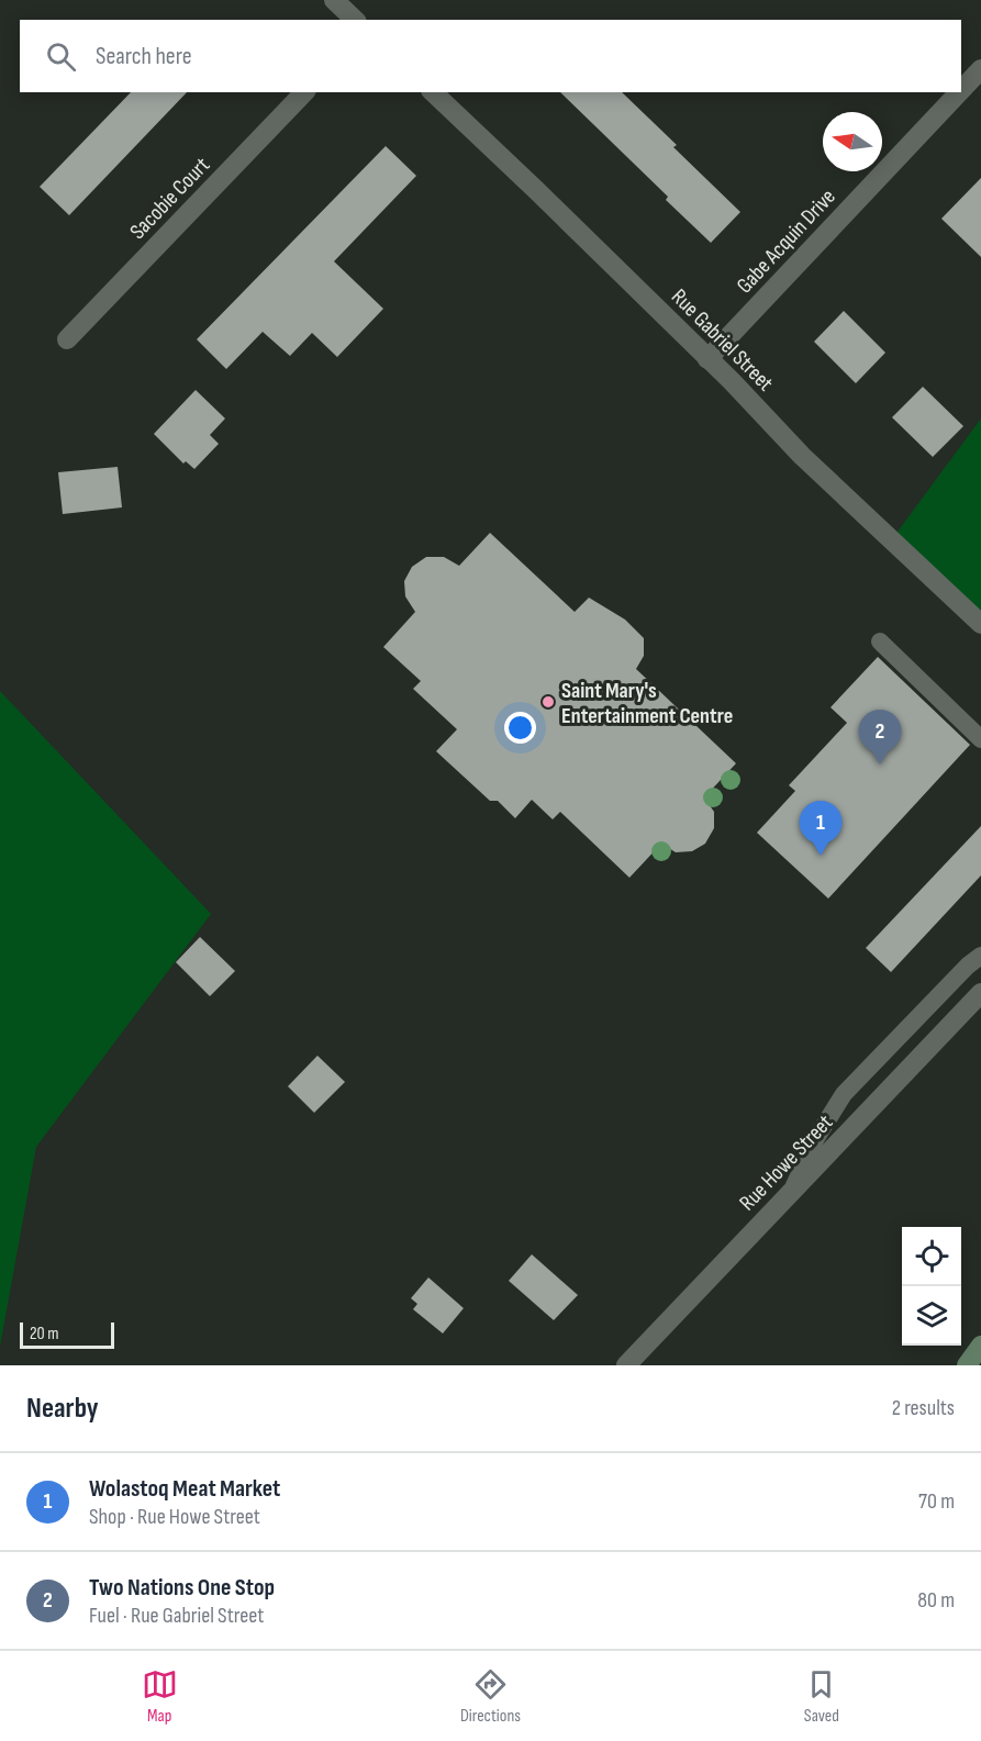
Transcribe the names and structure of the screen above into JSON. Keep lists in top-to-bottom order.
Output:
{
  "streets": {
    "street": [
      "Sacobie Court",
      "Gabe Acquin Drive",
      "Rue Gabriel Street",
      "Rue Howe Street"
    ]
  },
  "crossings": [
    ["Gabe Acquin Drive", "Rue Gabriel Street"]
  ],
  "places": ["Saint Mary's Entertainment Centre"],
  "scale_bar": "20 m",
  "north": "left",
  "page": {
    "search": "Search here",
    "pins": ["2", "1"],
    "scale": "20 m",
    "heading": ["Nearby", "2 results"],
    "list": [
      {
        "mark": "1",
        "name": "Wolastoq Meat Market",
        "note": "Shop · Rue Howe Street",
        "value": "70 m"
      },
      {
        "mark": "2",
        "name": "Two Nations One Stop",
        "note": "Fuel · Rue Gabriel Street",
        "value": "80 m"
      }
    ],
    "nav": ["Map", "Directions", "Saved"]
  }
}
